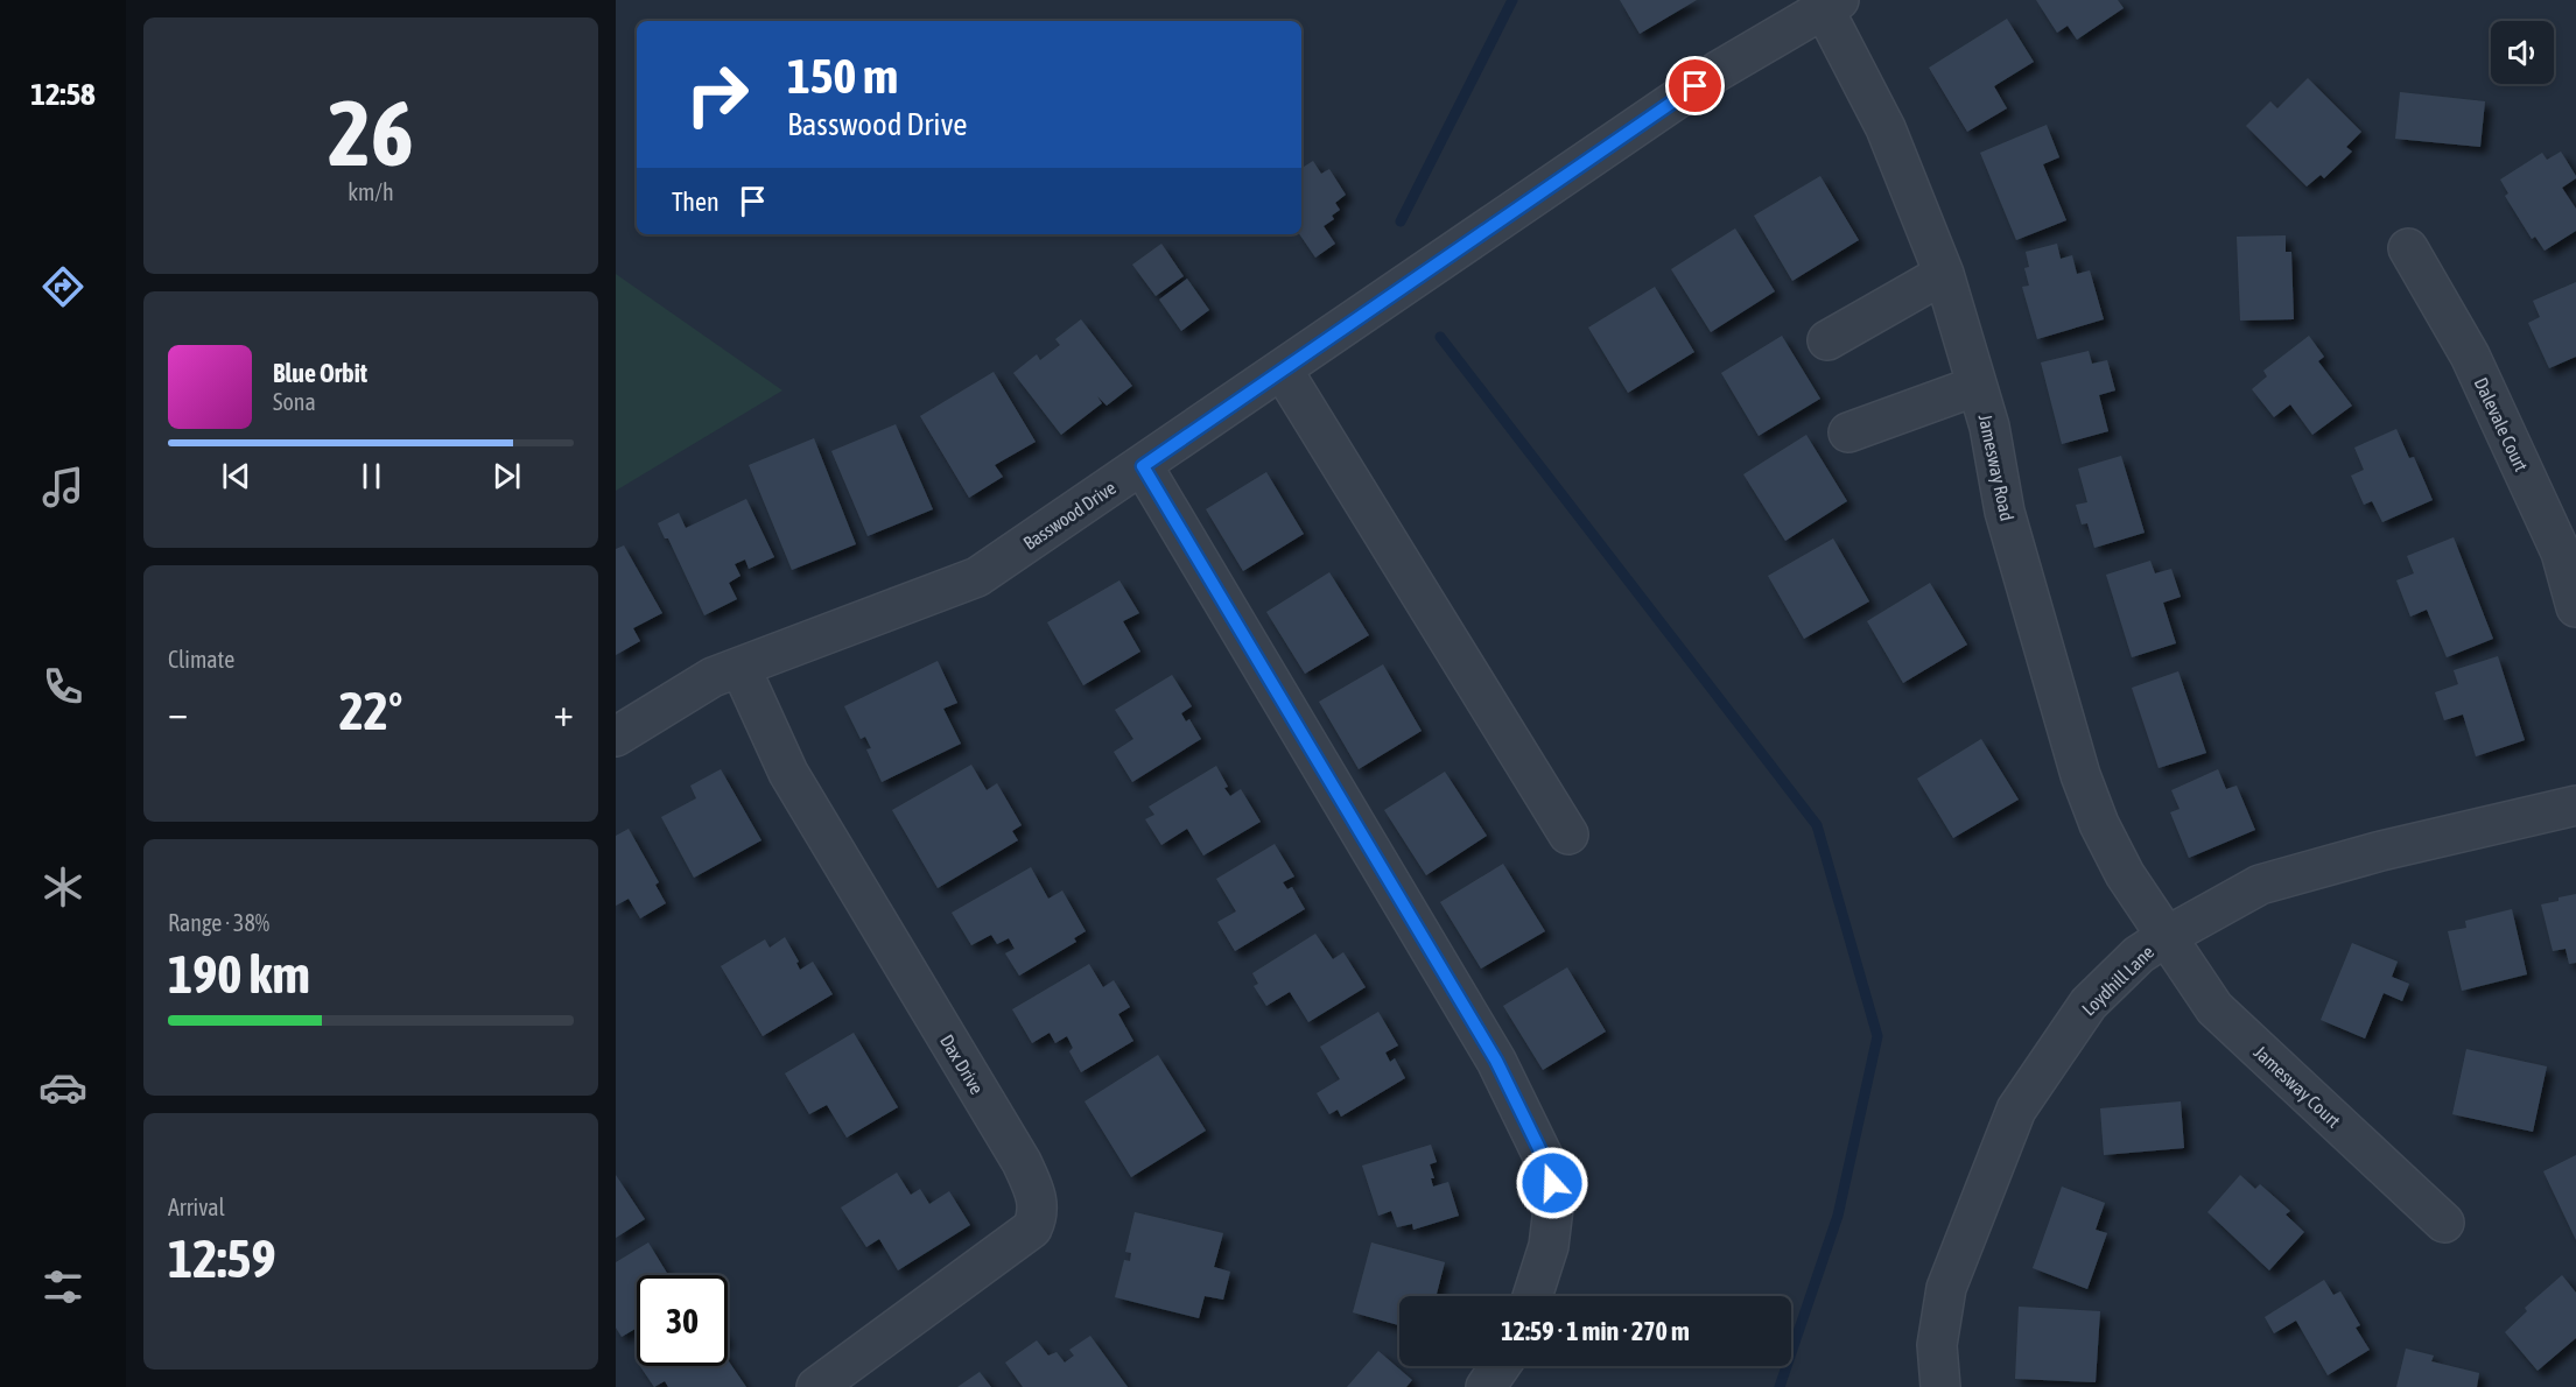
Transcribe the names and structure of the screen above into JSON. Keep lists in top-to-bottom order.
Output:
{
  "streets": {
    "street": [
      "Dalevale Court",
      "Jamesway Road",
      "Basswood Drive",
      "Loydhill Lane",
      "Dax Drive",
      "Jamesway Court"
    ]
  },
  "crossings": [
    ["Jamesway Road", "Basswood Drive"],
    ["Jamesway Road", "Loydhill Lane"],
    ["Jamesway Road", "Jamesway Court"],
    ["Basswood Drive", "Dax Drive"],
    ["Loydhill Lane", "Jamesway Court"]
  ],
  "page": {
    "tabs": "12:58",
    "tile": [
      ["26", "km/h"],
      "Climate",
      ["Range · 38%", "190 km"],
      ["Arrival", "12:59"]
    ],
    "turn": ["150 m", "Basswood Drive"],
    "then": "Then",
    "song": ["Blue Orbit", "Sona"],
    "heat": ["−", "22°", "+"],
    "limit": "30",
    "trip": "12:59 · 1 min · 270 m"
  }
}
